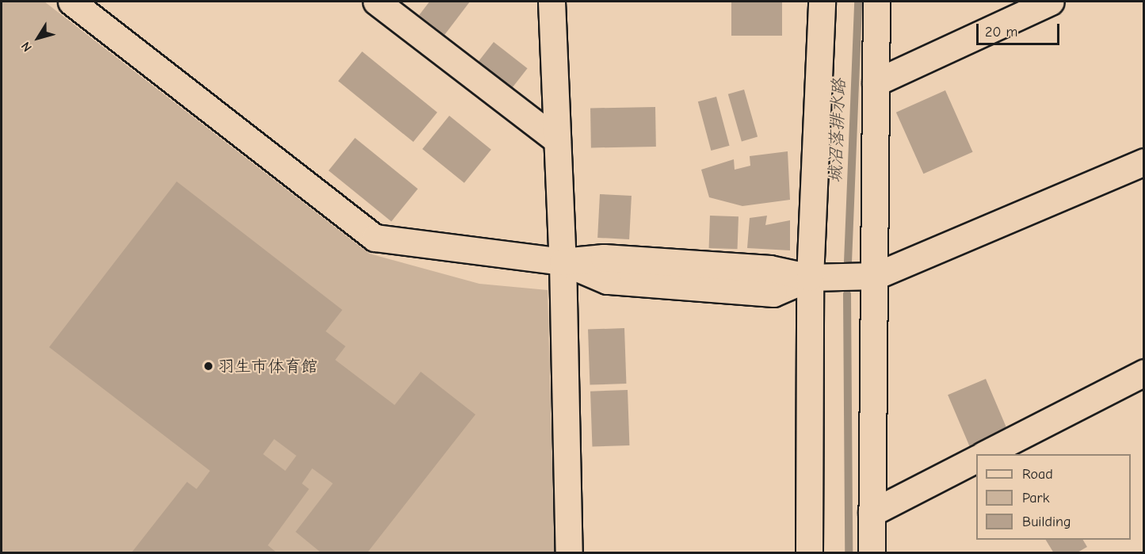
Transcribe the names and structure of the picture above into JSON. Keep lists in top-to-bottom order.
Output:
{
  "water": ["城沼落排水路"],
  "places": ["羽生市体育館"],
  "legend": ["Road", "Park", "Building"],
  "scale_bar": "20 m",
  "north": "bottom left"
}
